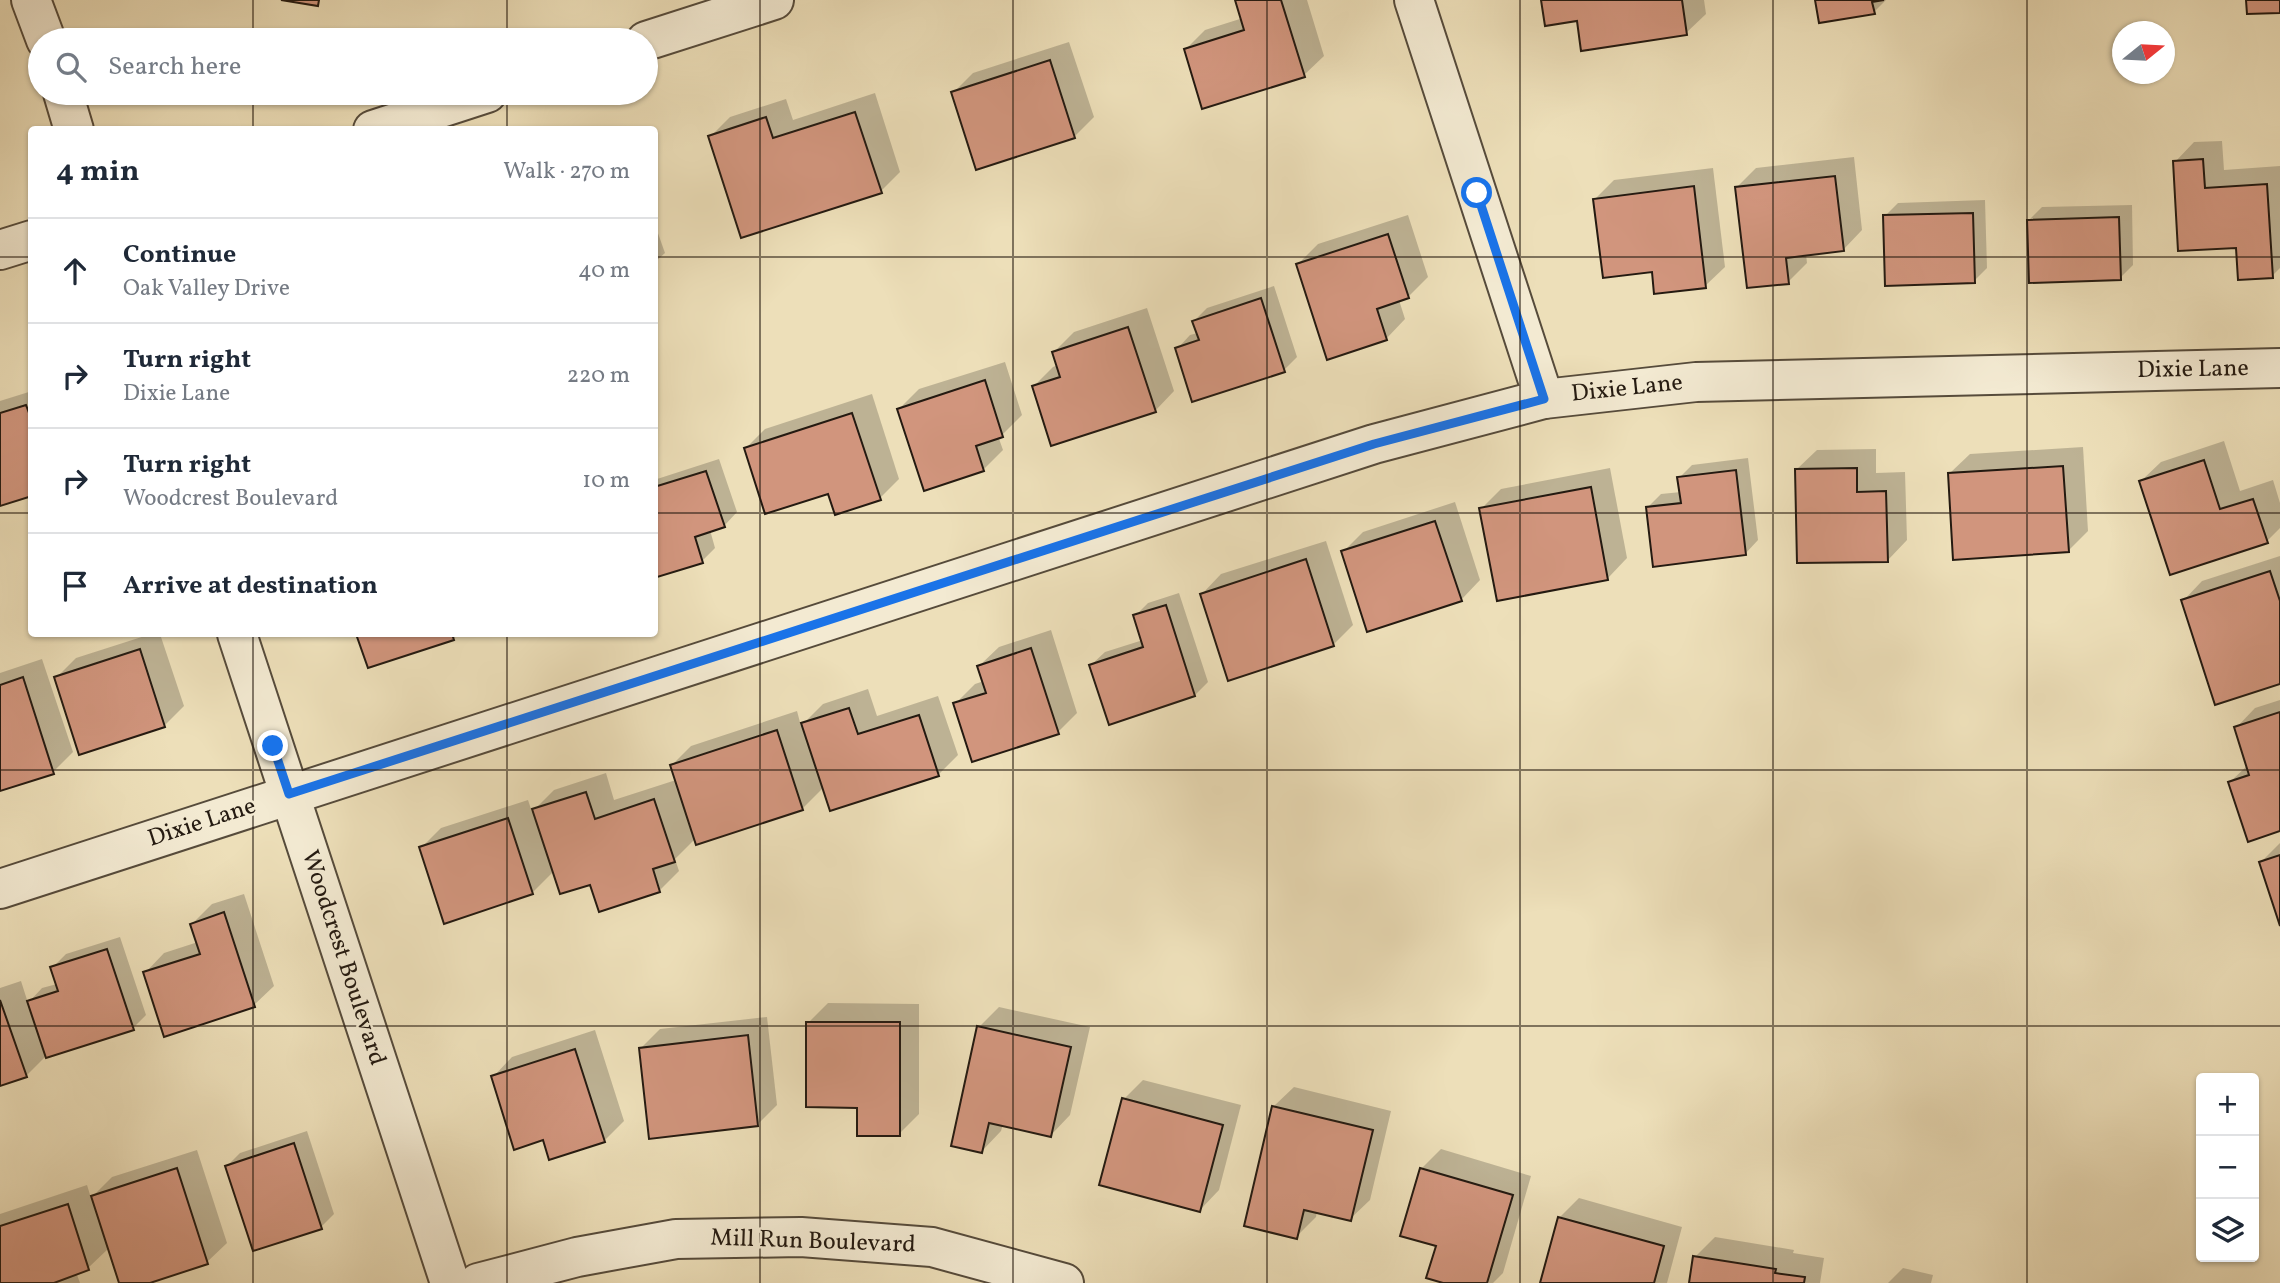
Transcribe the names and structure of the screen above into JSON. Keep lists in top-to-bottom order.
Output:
{
  "streets": {
    "street": ["Dixie Lane", "Woodcrest Boulevard", "Mill Run Boulevard"]
  },
  "crossings": [
    ["Dixie Lane", "Woodcrest Boulevard"]
  ],
  "north": "right",
  "page": {
    "search": "Search here",
    "heading": ["4 min", "Walk · 270 m"],
    "list": [
      ["Continue", "Oak Valley Drive", "40 m"],
      ["Turn right", "Dixie Lane", "220 m"],
      ["Turn right", "Woodcrest Boulevard", "10 m"],
      "Arrive at destination"
    ],
    "map_buttons": ["+", "−"]
  }
}
